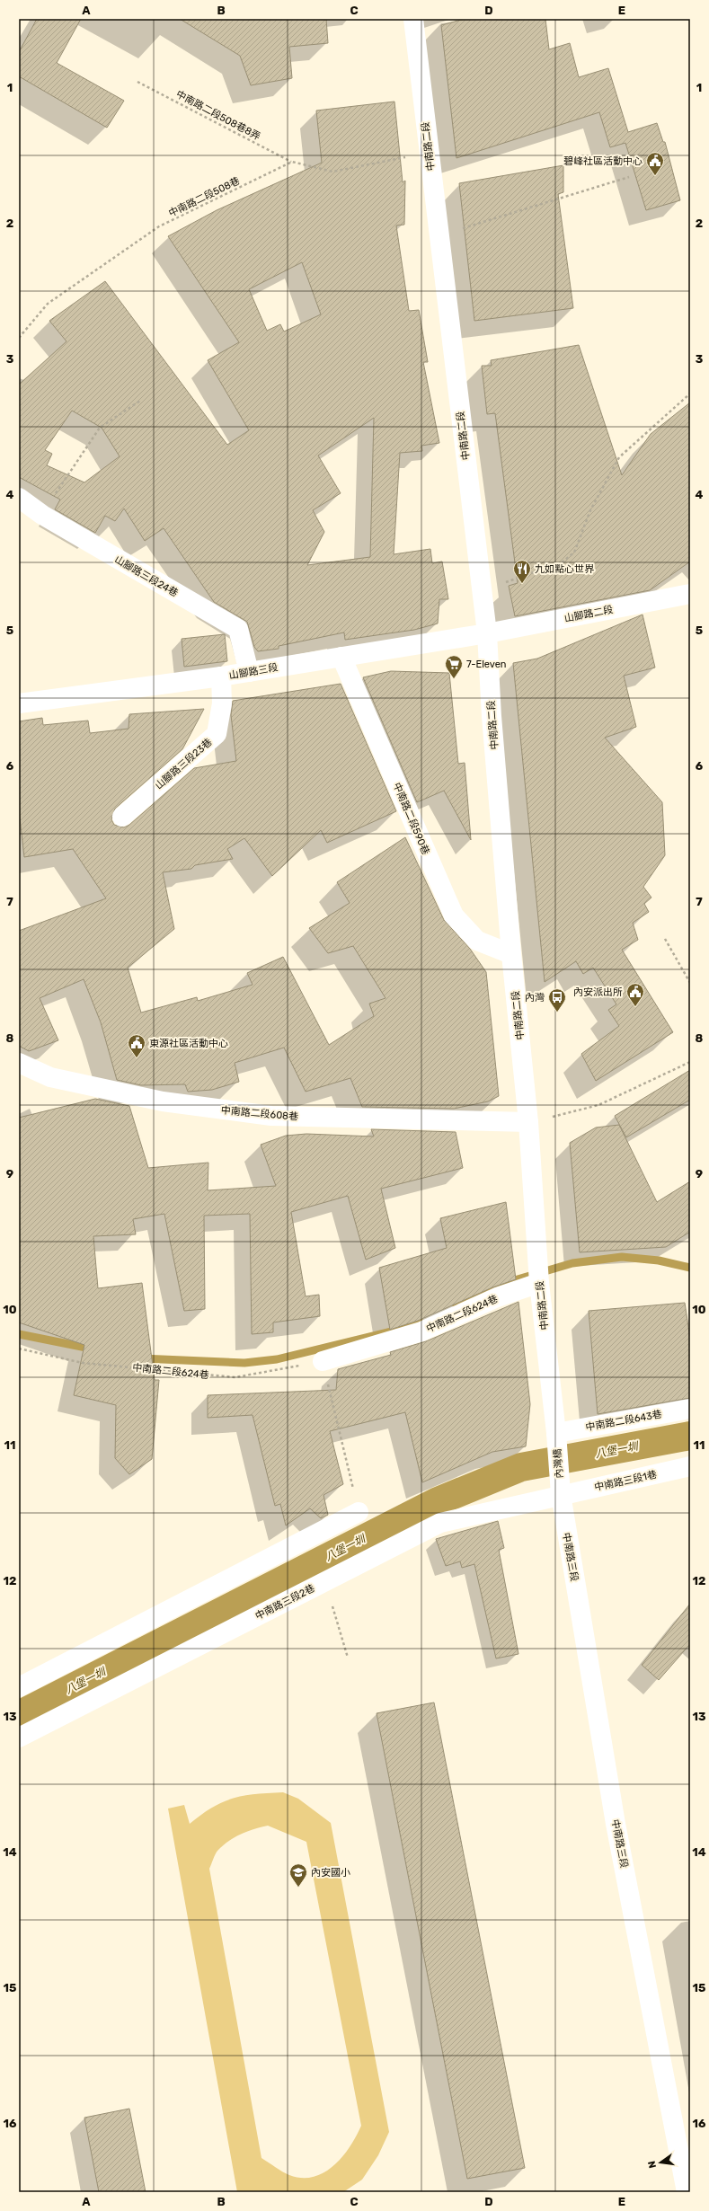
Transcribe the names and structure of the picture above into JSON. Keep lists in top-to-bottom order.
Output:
{
  "streets": {
    "main road": [
      "中南路二段",
      "山腳路三段24巷",
      "山腳路二段",
      "山腳路三段",
      "山腳路三段23巷",
      "中南路二段590巷",
      "中南路二段608巷",
      "中南路二段624巷",
      "中南路二段643巷",
      "內灣橋",
      "中南路三段1巷",
      "中南路三段",
      "中南路三段2巷"
    ],
    "path": ["中南路二段508巷8弄", "中南路二段508巷"]
  },
  "crossings": [
    ["中南路二段508巷8弄", "中南路二段508巷"],
    ["中南路二段", "山腳路二段"],
    ["中南路二段", "山腳路三段"],
    ["中南路二段", "中南路二段590巷"],
    ["中南路二段", "中南路二段608巷"],
    ["中南路二段", "中南路二段624巷"],
    ["中南路二段", "中南路二段643巷"],
    ["中南路二段", "內灣橋"],
    ["山腳路三段24巷", "山腳路三段"],
    ["山腳路二段", "山腳路三段"],
    ["山腳路三段", "山腳路三段23巷"],
    ["山腳路三段", "中南路二段590巷"],
    ["中南路二段643巷", "內灣橋"],
    ["內灣橋", "中南路三段1巷"],
    ["內灣橋", "中南路三段"],
    ["內灣橋", "中南路三段2巷"],
    ["中南路三段1巷", "中南路三段"],
    ["中南路三段1巷", "中南路三段2巷"],
    ["中南路三段", "中南路三段2巷"]
  ],
  "water": ["八堡一圳"],
  "places": {
    "public building": ["碧峰社區活動中心", "內安派出所", "東源社區活動中心"],
    "restaurant": ["九如點心世界"],
    "supermarket": ["7-Eleven"],
    "bus stop": ["內灣"],
    "school or university": ["內安國小"]
  },
  "north": "left",
  "grid": {
    "columns": [
      "A",
      "B",
      "C",
      "D",
      "E"
    ],
    "rows": [
      "1",
      "2",
      "3",
      "4",
      "5",
      "6",
      "7",
      "8",
      "9",
      "10",
      "11",
      "12",
      "13",
      "14",
      "15",
      "16"
    ]
  }
}
